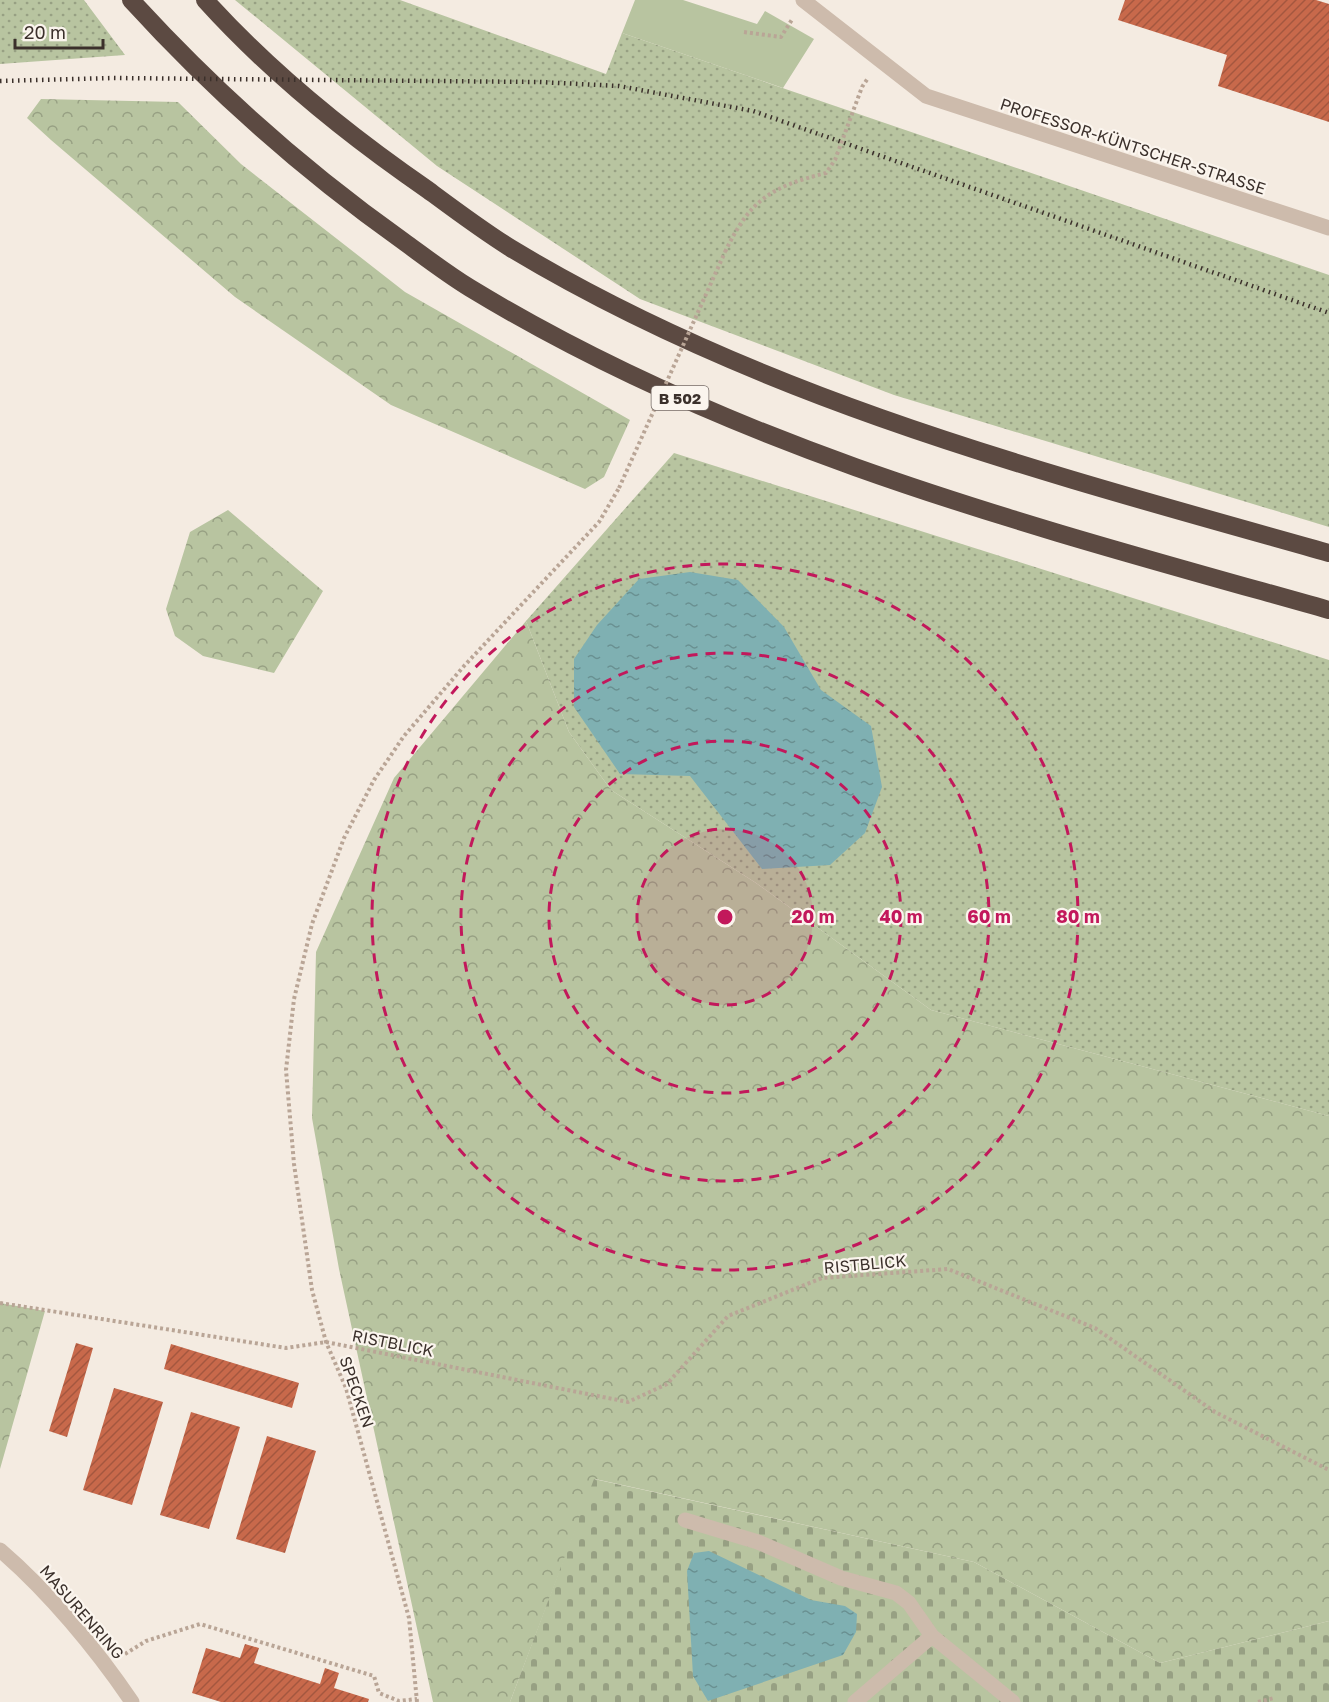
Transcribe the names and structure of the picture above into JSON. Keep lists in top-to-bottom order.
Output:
{
  "streets": {
    "highway": ["B 502"],
    "street": ["PROFESSOR-KÜNTSCHER-STRASSE", "MASURENRING"],
    "path": ["RISTBLICK", "SPECKEN"]
  },
  "crossings": [
    ["RISTBLICK", "SPECKEN"]
  ],
  "scale_bar": "20 m",
  "rings": [
    "20 m",
    "40 m",
    "60 m",
    "80 m"
  ]
}
